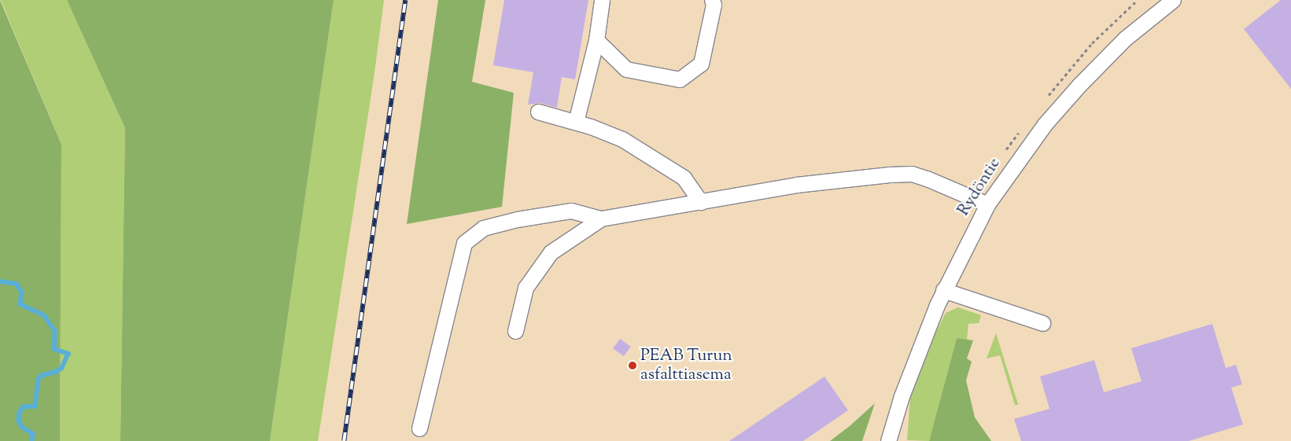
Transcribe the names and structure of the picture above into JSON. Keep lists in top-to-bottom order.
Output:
{
  "streets": {
    "street": ["Rydöntie"]
  },
  "places": ["PEAB Turun asfalttiasema"]
}
